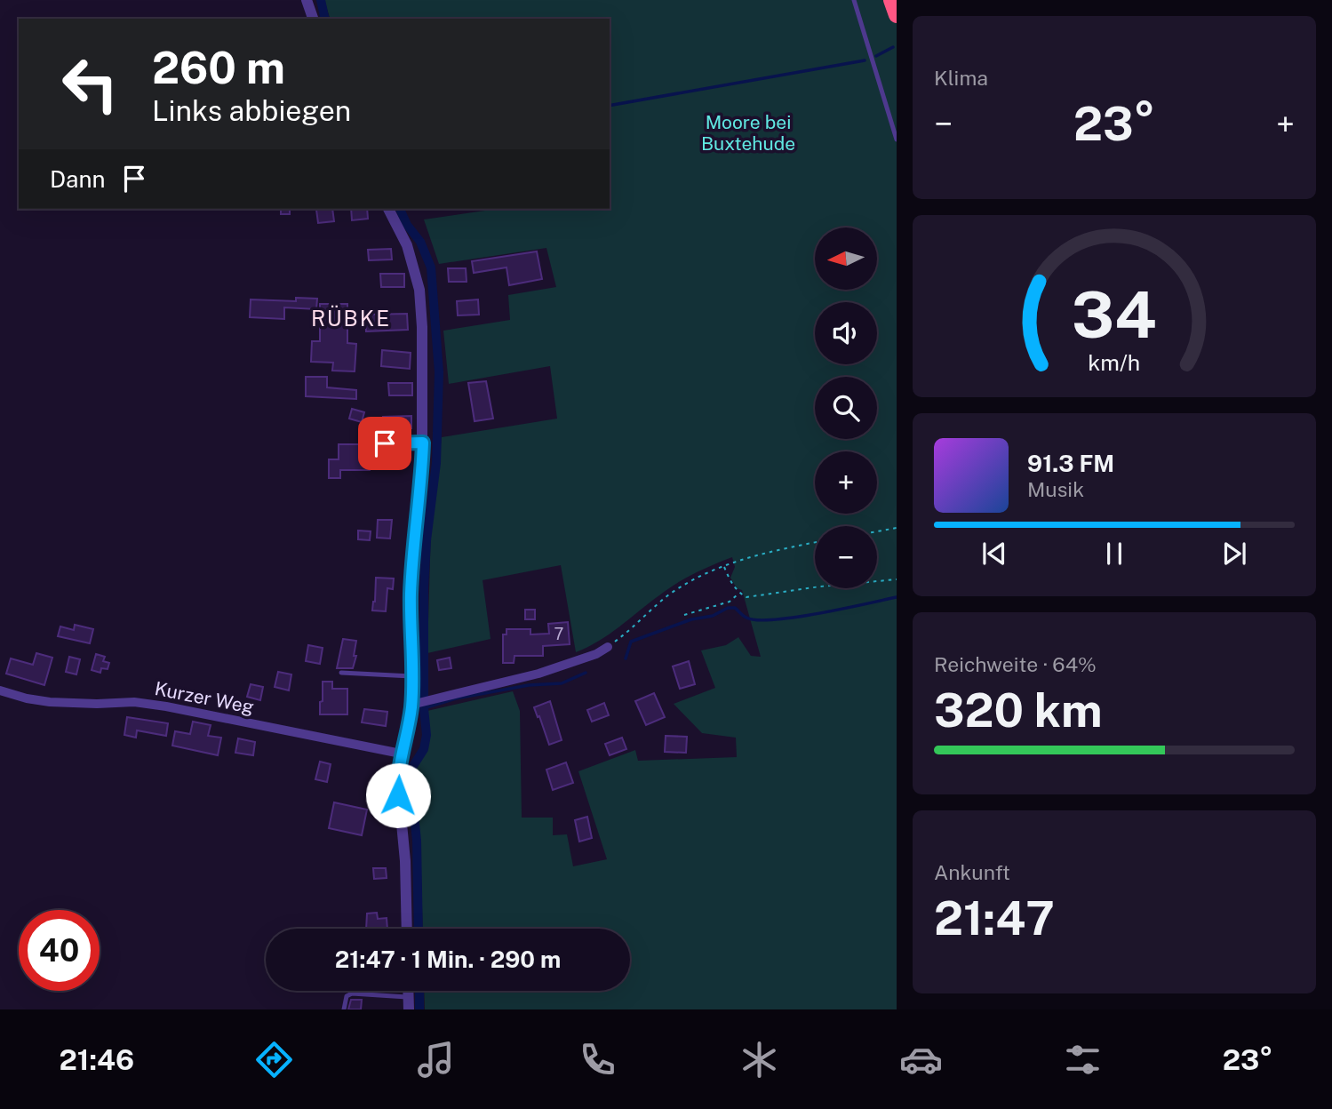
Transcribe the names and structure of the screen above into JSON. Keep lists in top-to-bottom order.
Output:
{
  "streets": {
    "street": ["Kurzer Weg"]
  },
  "districts": ["RÜBKE"],
  "parks": ["Moore bei Buxtehude"],
  "house_numbers": ["7"],
  "north": "left",
  "page": {
    "tile": [
      "Klima",
      ["Reichweite · 64%", "320 km"],
      ["Ankunft", "21:47"]
    ],
    "turn": ["260 m", "Links abbiegen"],
    "heat": ["−", "23°", "+"],
    "then": "Dann",
    "map_buttons": ["+", "−"],
    "song": ["91.3 FM", "Musik"],
    "limit": "40",
    "trip": "21:47 · 1 Min. · 290 m",
    "tabs": ["21:46", "23°"],
    "gauge": ["34", "km/h"]
  }
}
